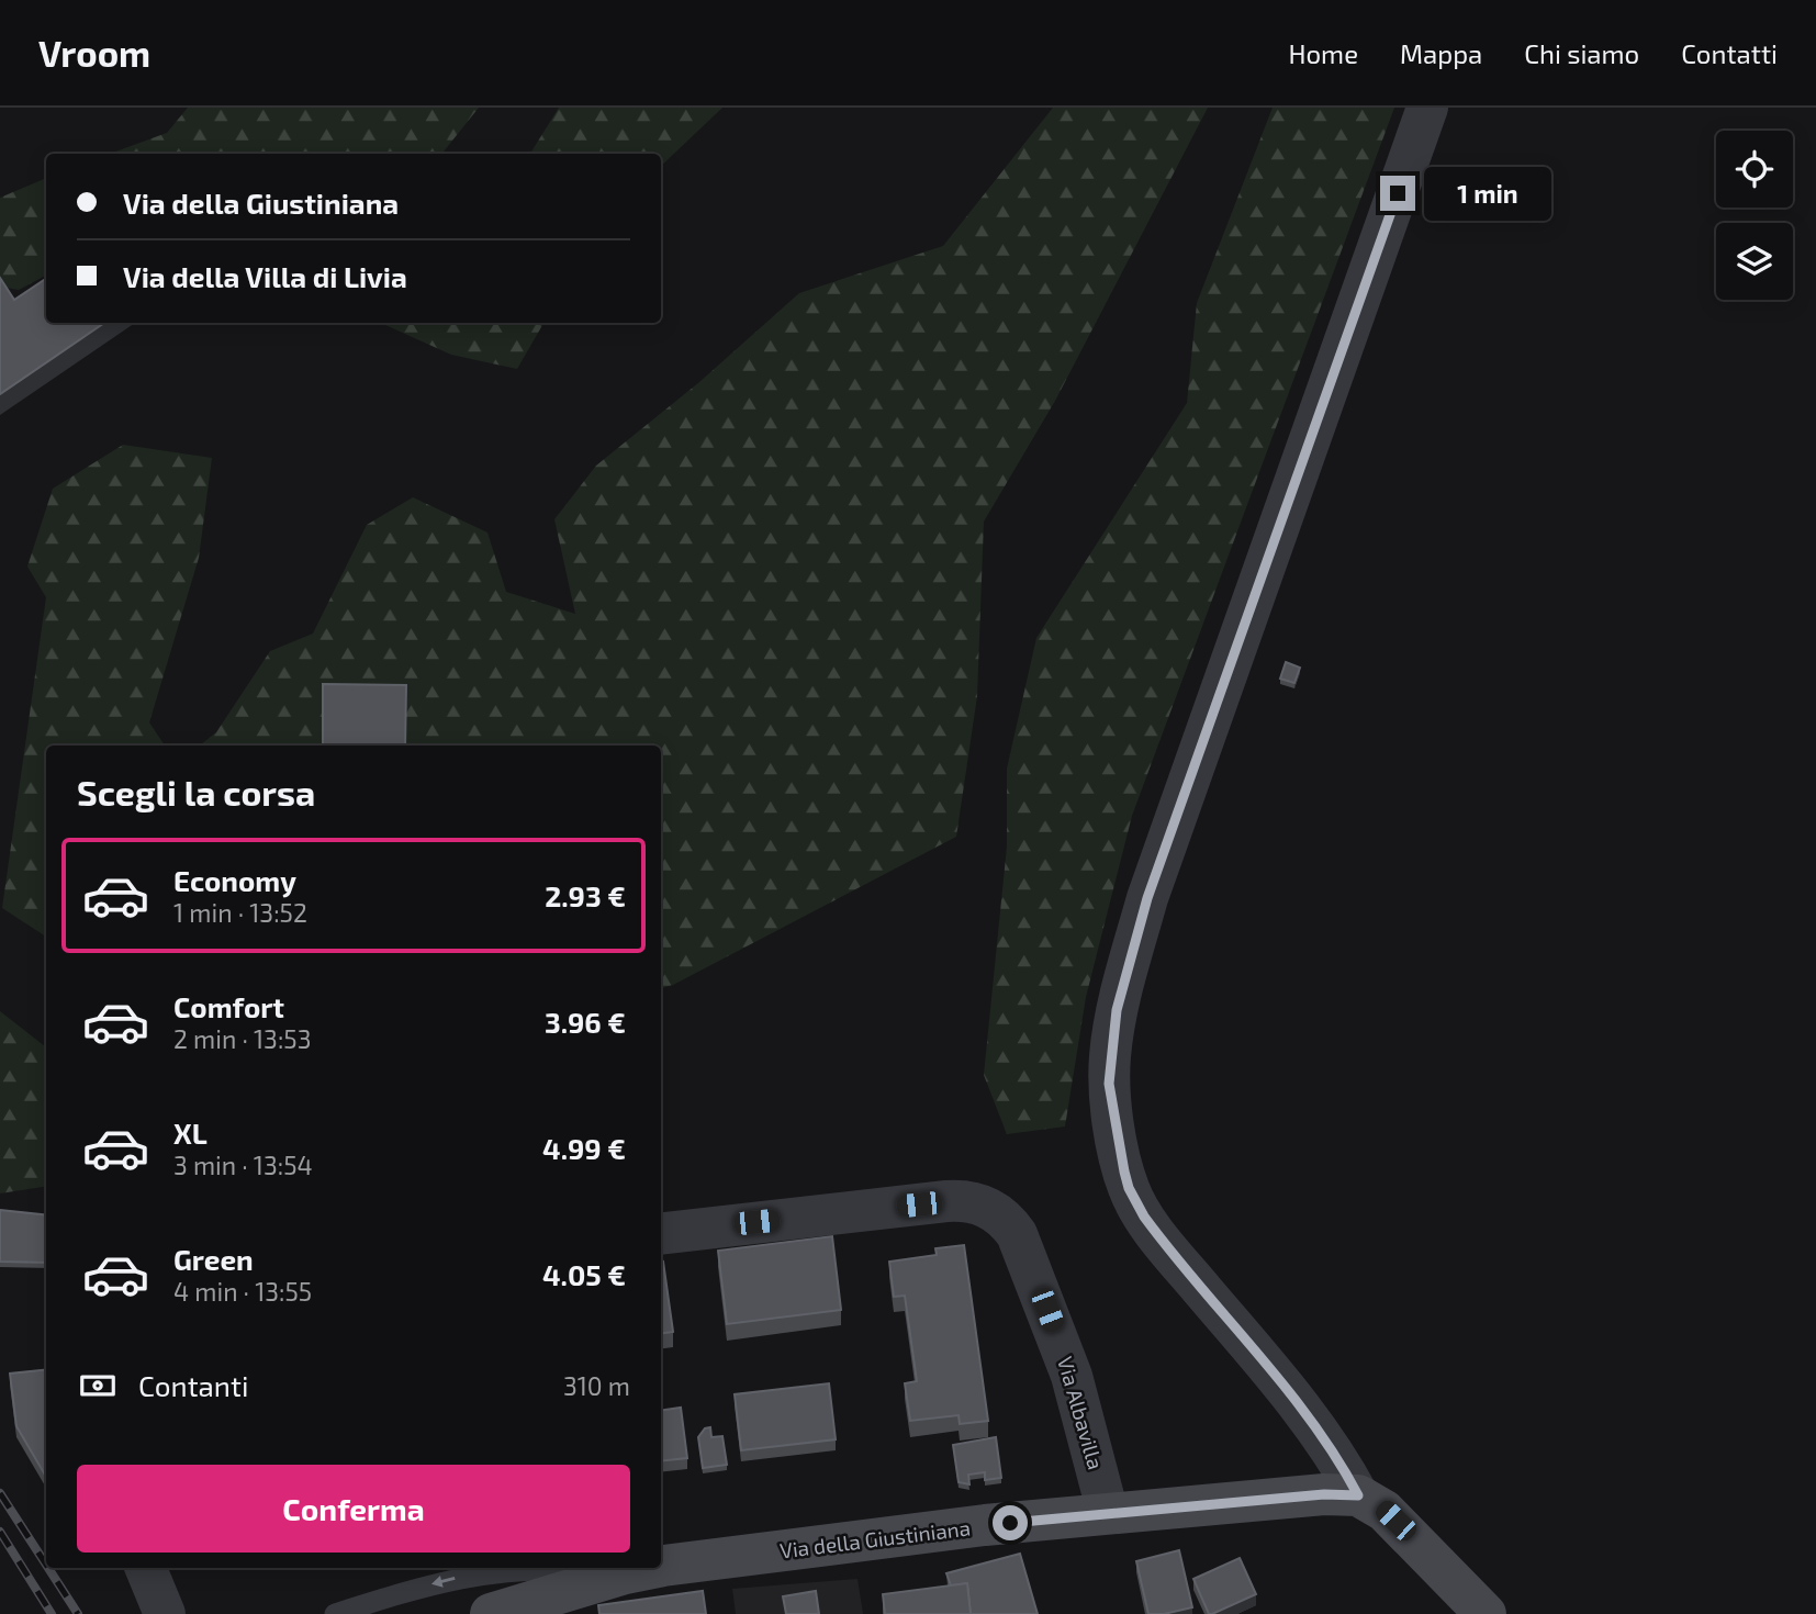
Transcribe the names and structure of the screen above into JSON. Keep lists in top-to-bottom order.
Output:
{
  "streets": {
    "street": ["Via Albavilla", "Via della Giustiniana"]
  },
  "crossings": [
    ["Via Albavilla", "Via della Giustiniana"]
  ],
  "page": {
    "header": "Vroom",
    "nav": [
      "Home",
      "Mappa",
      "Chi siamo",
      "Contatti"
    ],
    "banner": ["Via della Giustiniana", "Via della Villa di Livia"],
    "bubble": "1 min",
    "heading": "Scegli la corsa",
    "list": [
      {
        "name": "Economy",
        "note": "1 min · 13:52",
        "value": "2.93 €"
      },
      {
        "name": "Comfort",
        "note": "2 min · 13:53",
        "value": "3.96 €"
      },
      {
        "name": "XL",
        "note": "3 min · 13:54",
        "value": "4.99 €"
      },
      {
        "name": "Green",
        "note": "4 min · 13:55",
        "value": "4.05 €"
      }
    ],
    "pay": ["Contanti", "310 m"],
    "buttons": "Conferma"
  }
}
